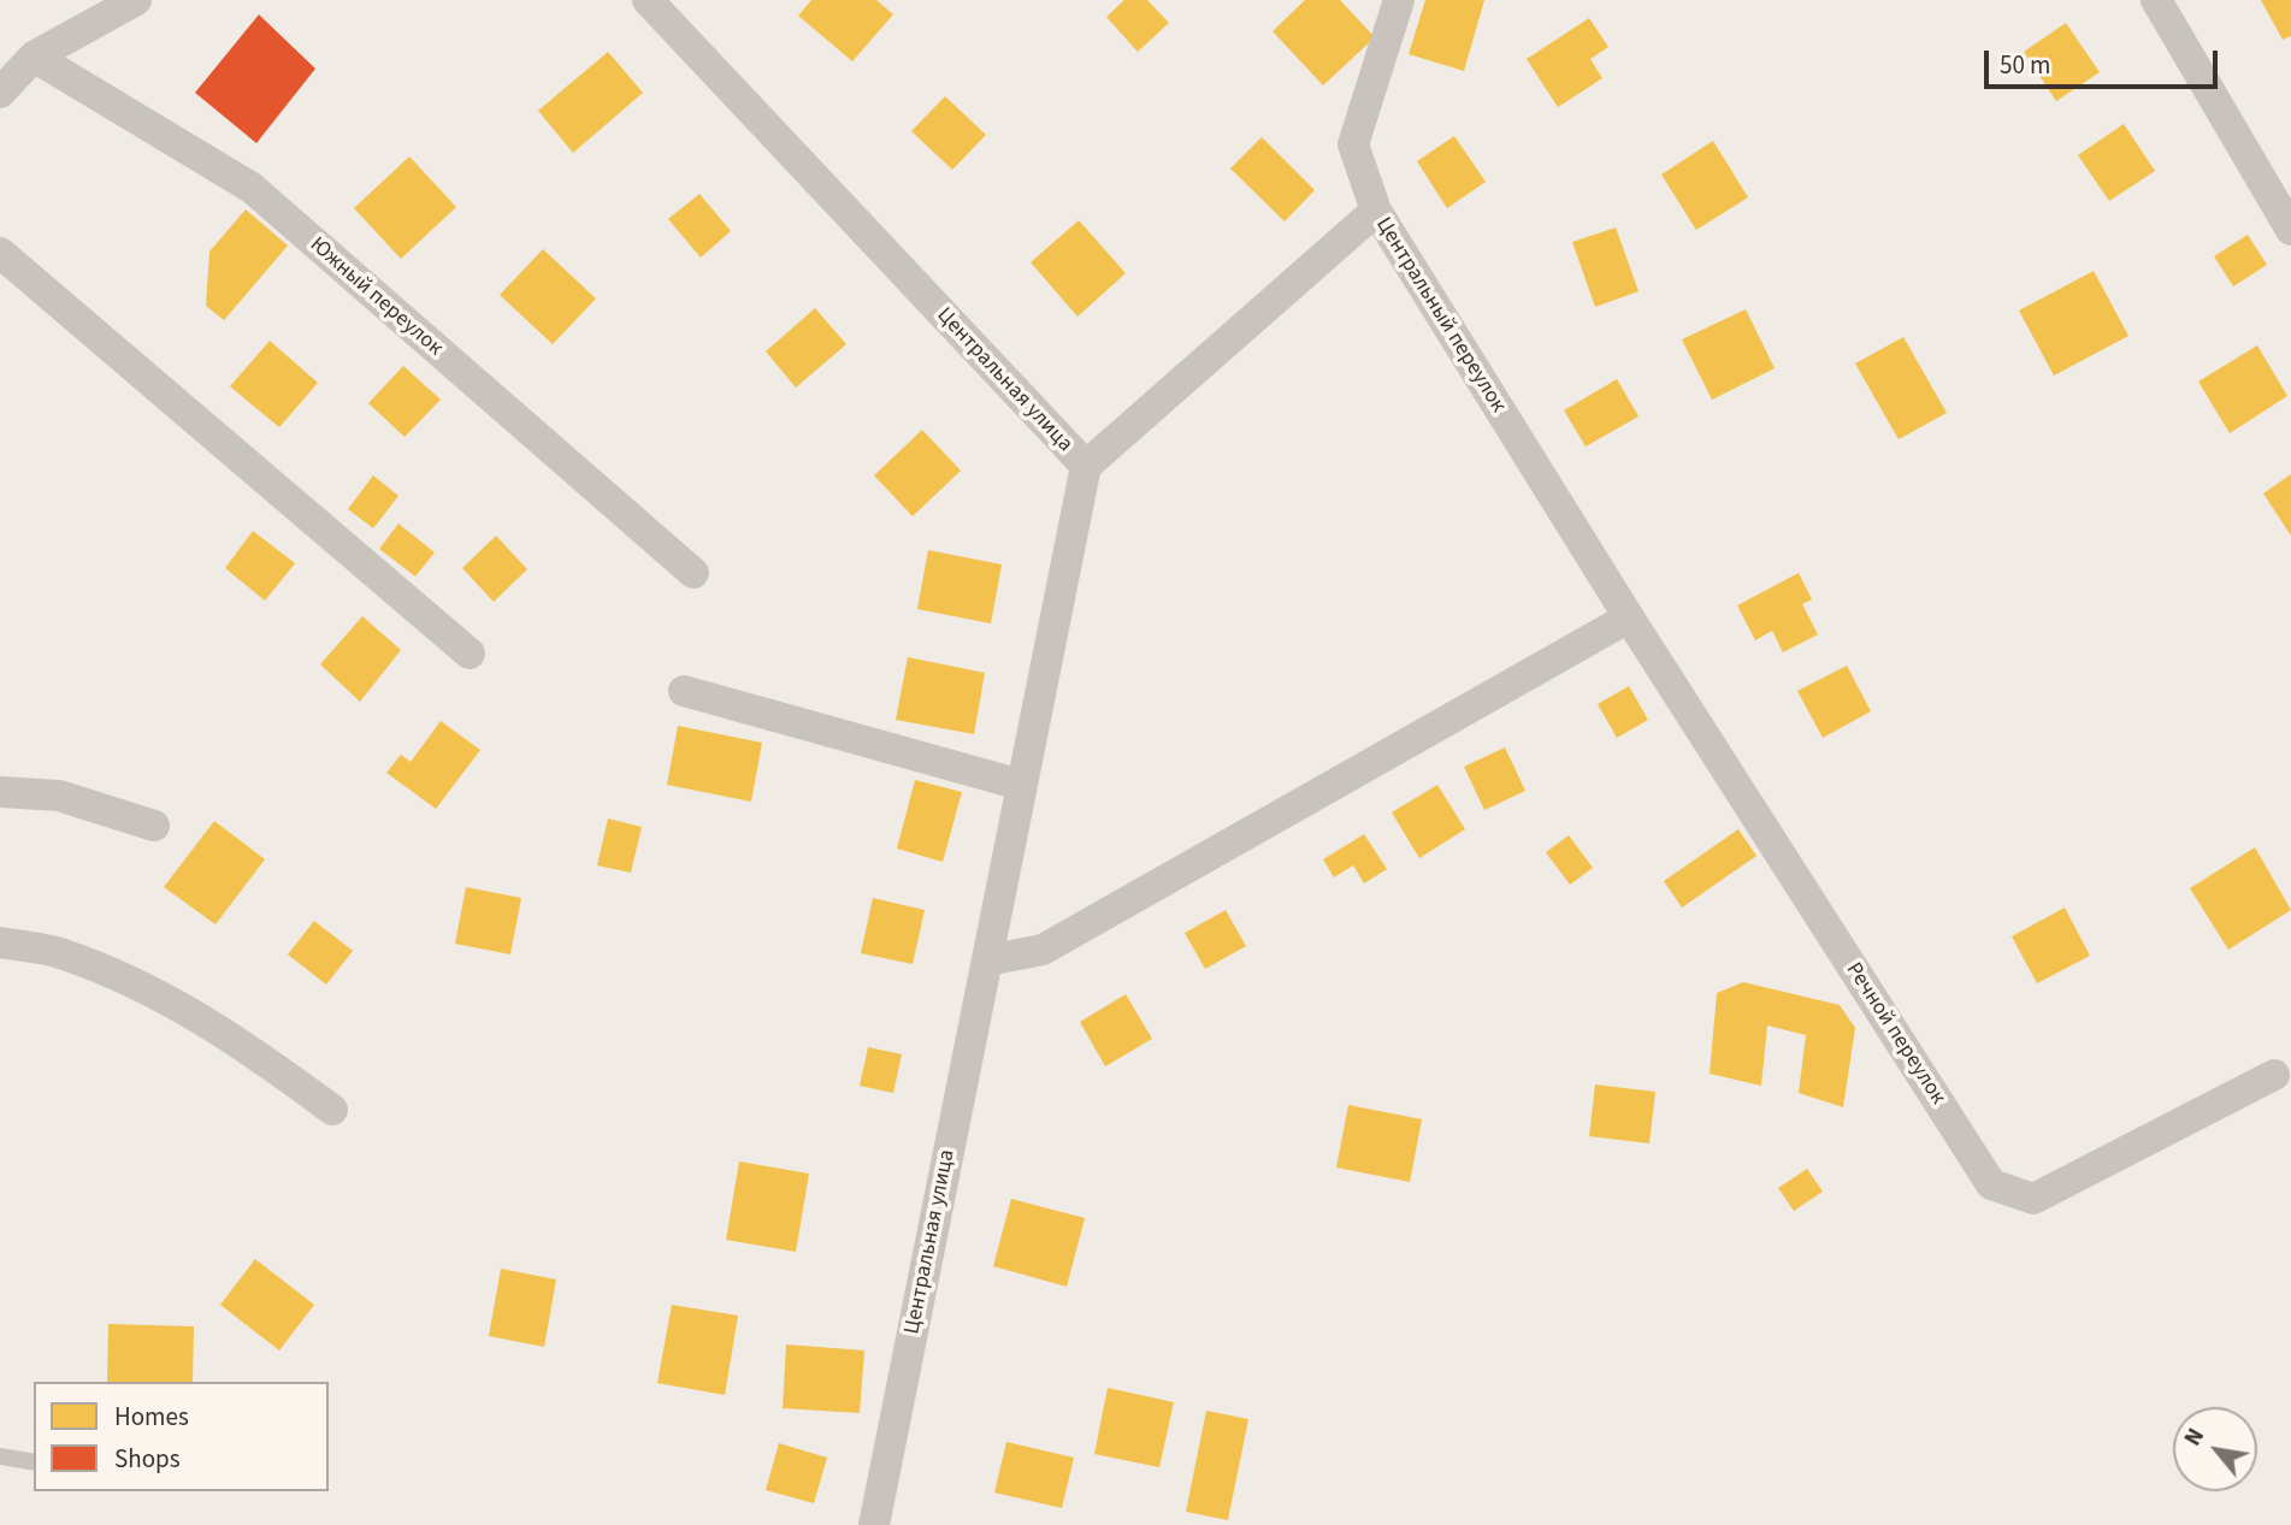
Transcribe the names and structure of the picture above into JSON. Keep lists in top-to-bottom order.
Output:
{
  "streets": {
    "street": [
      "Южный переулок",
      "Центральный переулок",
      "Центральная улица",
      "Речной переулок"
    ]
  },
  "crossings": [
    ["Центральный переулок", "Центральная улица"],
    ["Центральный переулок", "Речной переулок"]
  ],
  "legend": ["Homes", "Shops"],
  "scale_bar": "50 m",
  "north": "top left"
}
